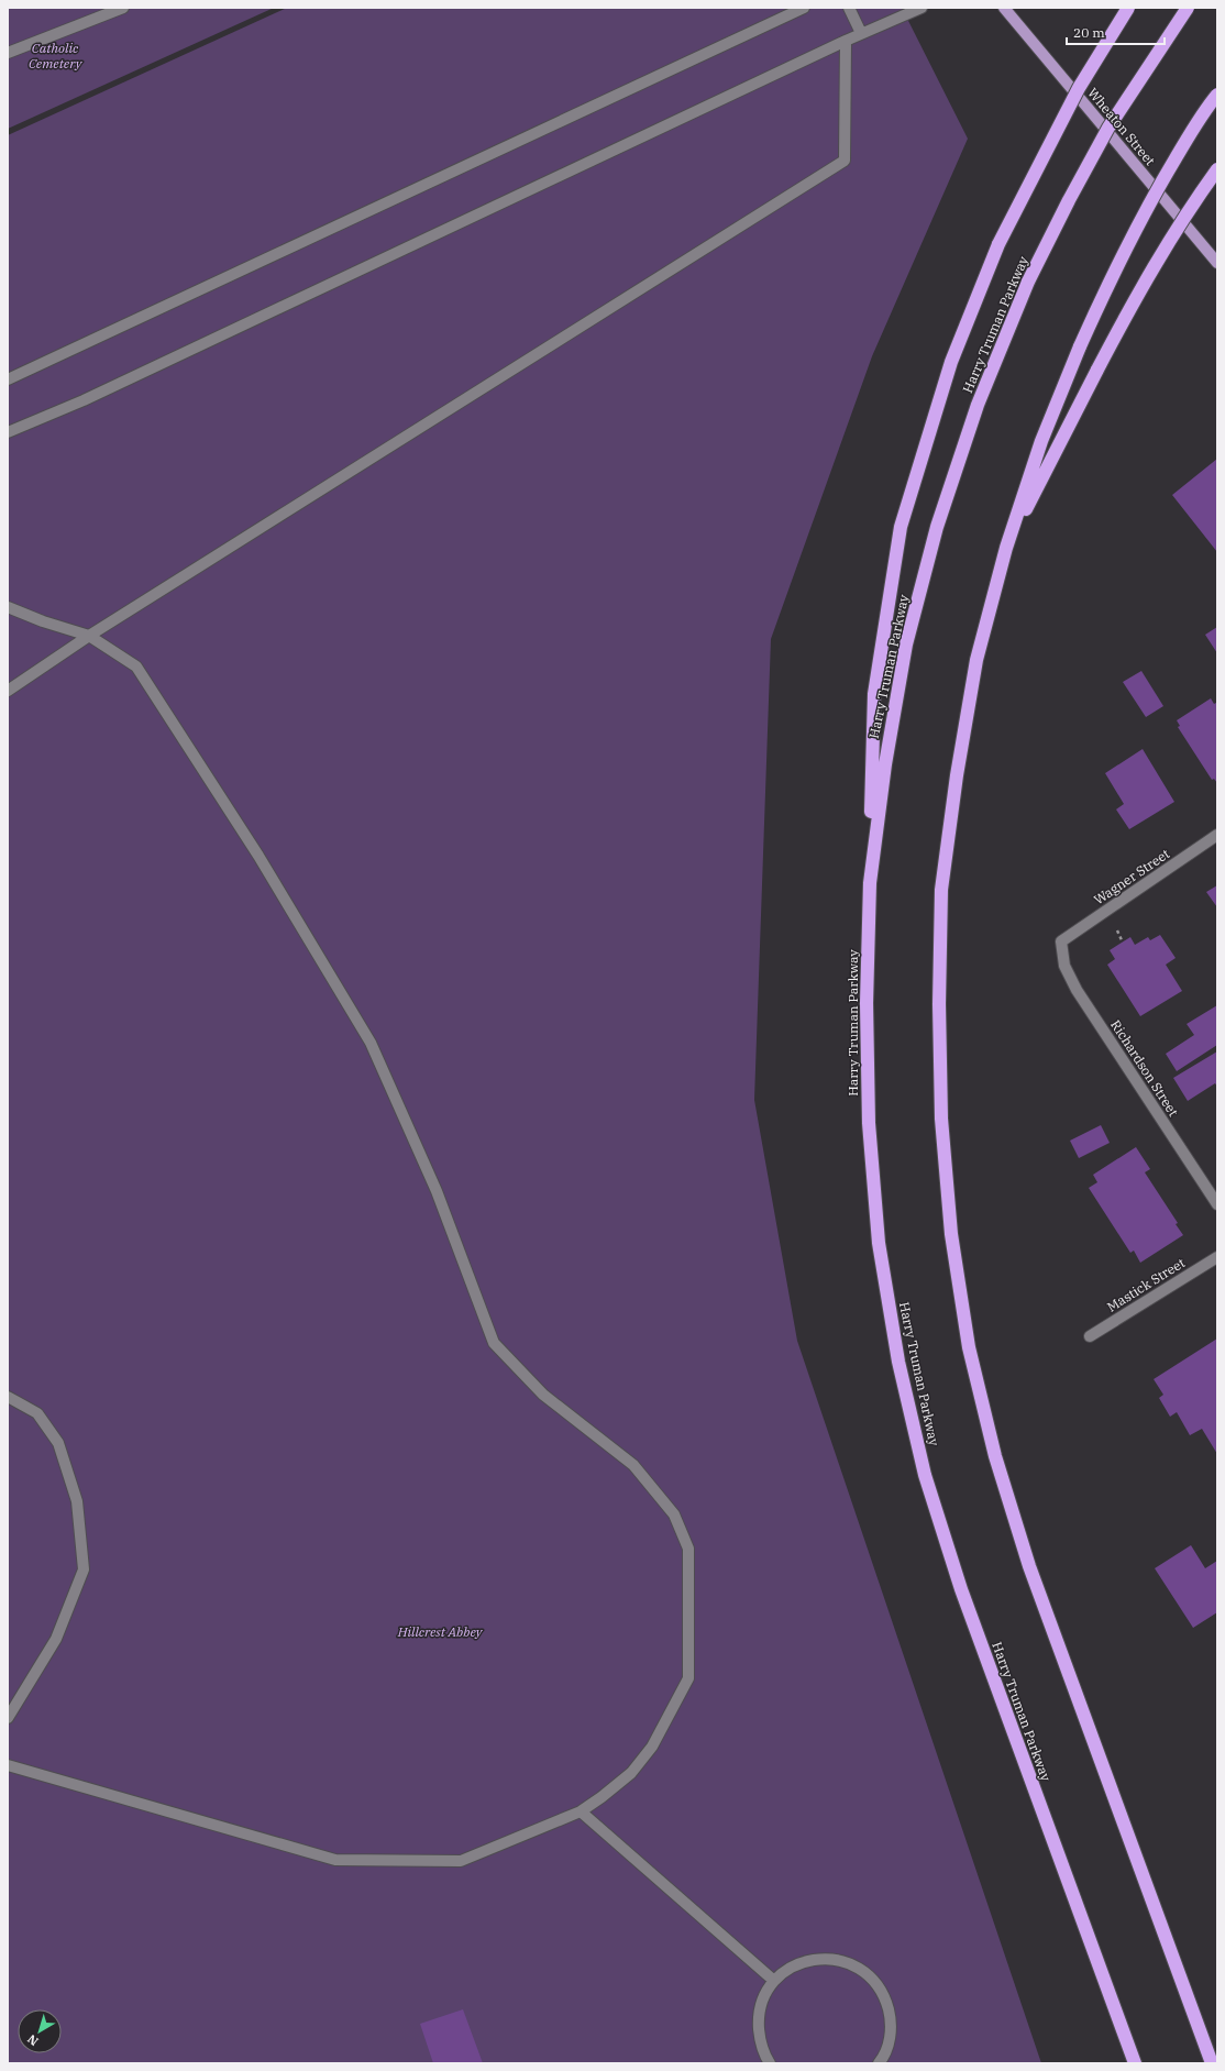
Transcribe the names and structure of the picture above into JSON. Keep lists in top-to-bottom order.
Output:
{
  "streets": {
    "highway": ["Harry Truman Parkway"],
    "main road": ["Wheaton Street"],
    "street": ["Wagner Street", "Richardson Street", "Mastick Street"]
  },
  "crossings": [
    ["Wagner Street", "Richardson Street"]
  ],
  "parks": ["Catholic Cemetery", "Hillcrest Abbey"],
  "scale_bar": "20 m",
  "north": "bottom left"
}
